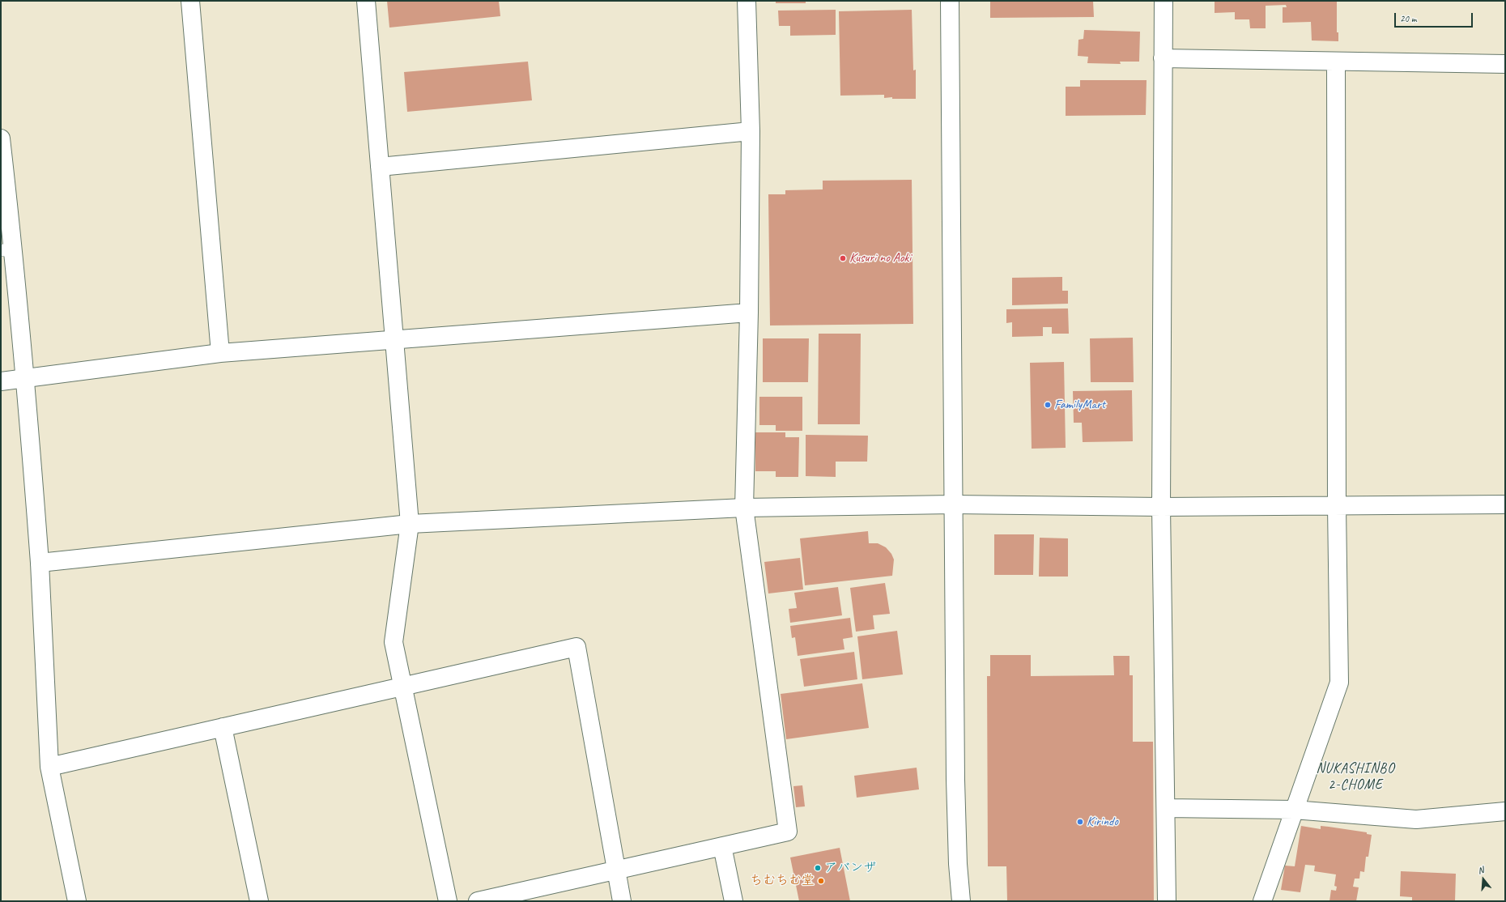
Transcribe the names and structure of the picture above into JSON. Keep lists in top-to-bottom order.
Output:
{
  "districts": ["NUKASHINBO 2-CHOME"],
  "places": [
    "Kusuri no Aoki",
    "FamilyMart",
    "Kirindo",
    "アバンザ",
    "ちむちむ堂"
  ],
  "scale_bar": "20 m",
  "north": "top"
}
